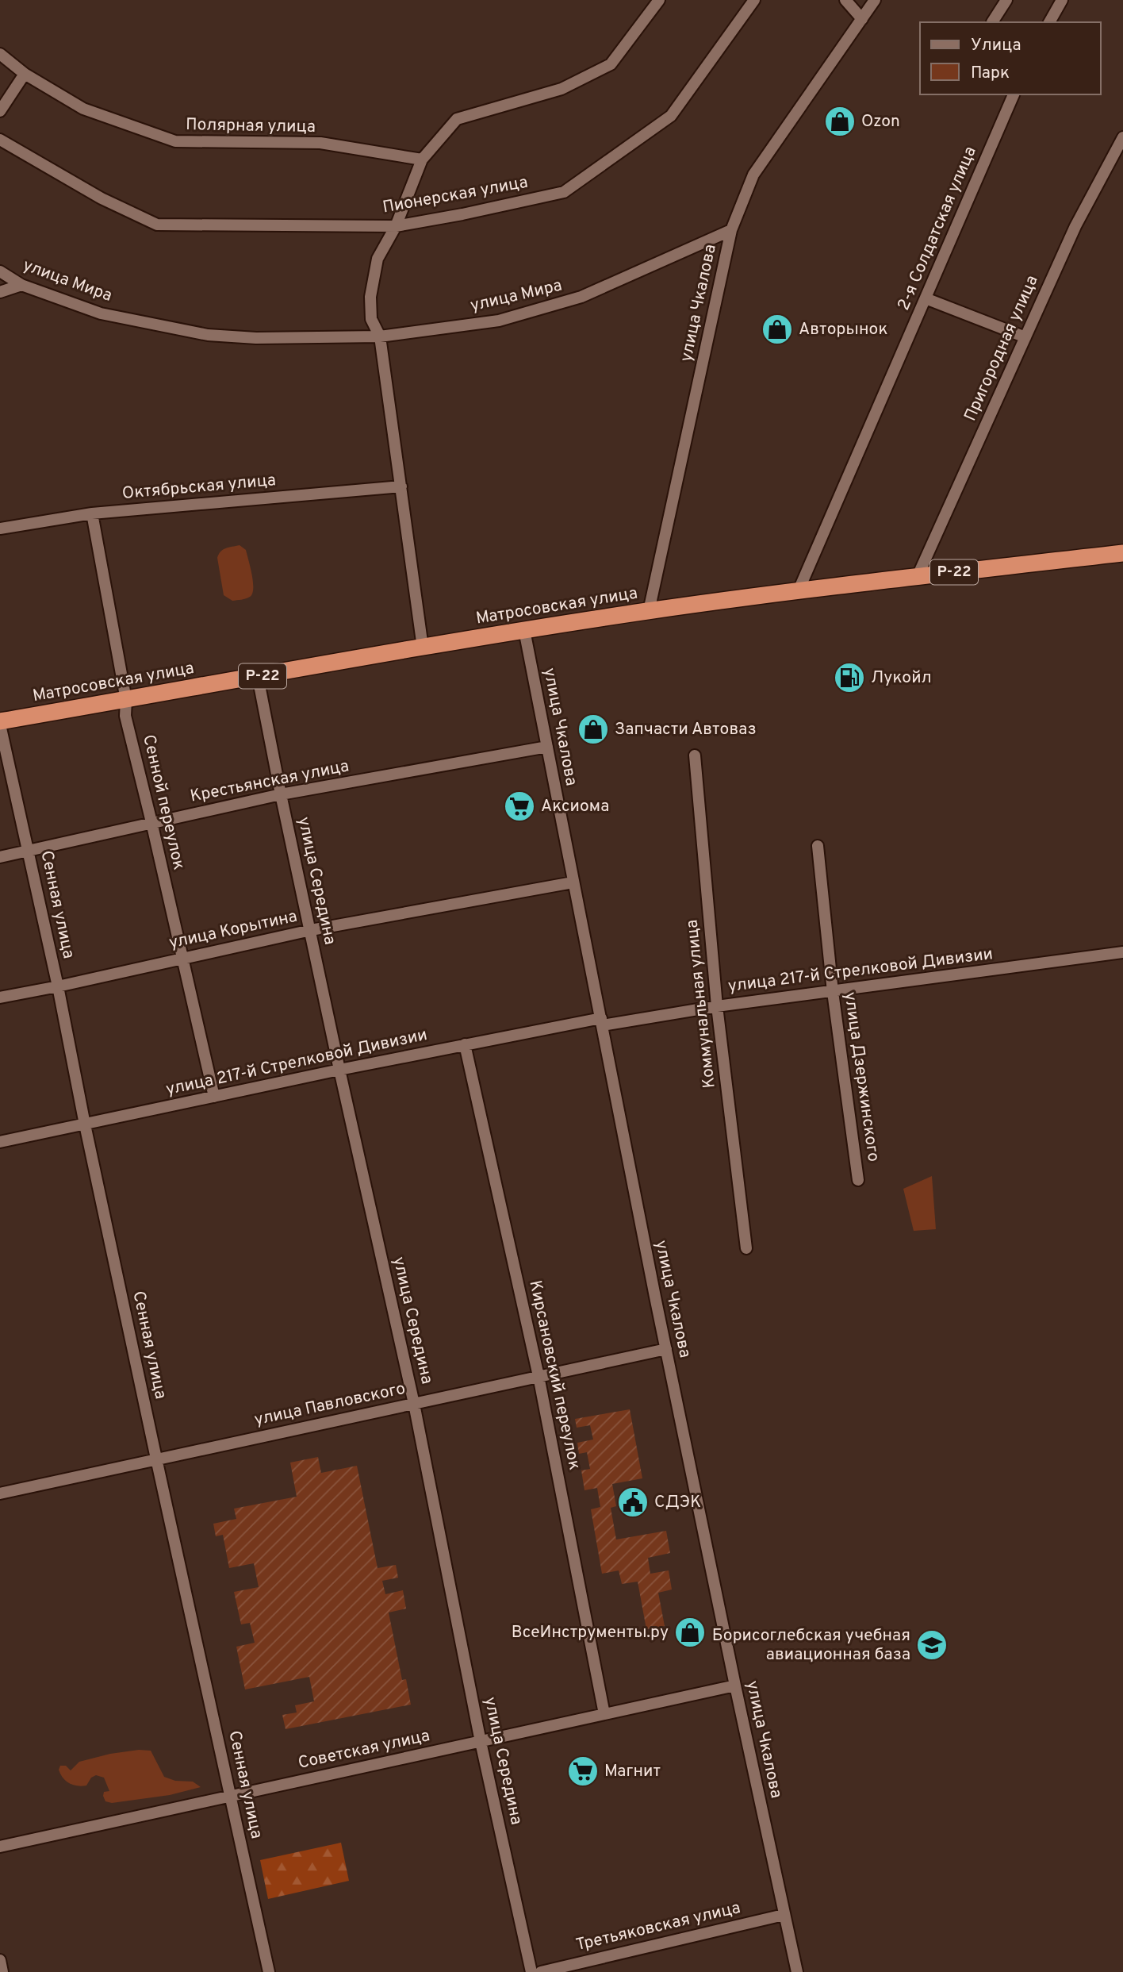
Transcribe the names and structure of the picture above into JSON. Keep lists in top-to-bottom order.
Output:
{
  "streets": {
    "highway": ["Р-22", "Матросовская улица"],
    "street": [
      "Полярная улица",
      "Пионерская улица",
      "2-я Солдатская улица",
      "улица Мира",
      "улица Чкалова",
      "Пригородная улица",
      "Октябрьская улица",
      "Крестьянская улица",
      "Сенной переулок",
      "улица Середина",
      "Сенная улица",
      "улица Корытина",
      "улица 217-й Стрелковой Дивизии",
      "Коммунальная улица",
      "улица Дзержинского",
      "Кирсановский переулок",
      "улица Павловского",
      "Советская улица",
      "Третьяковская улица"
    ]
  },
  "crossings": [
    ["2-я Солдатская улица", "Матросовская улица"],
    ["улица Мира", "улица Чкалова"],
    ["улица Чкалова", "Матросовская улица"],
    ["улица Чкалова", "Крестьянская улица"],
    ["улица Чкалова", "улица Корытина"],
    ["улица Чкалова", "улица 217-й Стрелковой Дивизии"],
    ["улица Чкалова", "улица Павловского"],
    ["улица Чкалова", "Советская улица"],
    ["улица Чкалова", "Третьяковская улица"],
    ["Пригородная улица", "Матросовская улица"],
    ["Октябрьская улица", "Сенной переулок"],
    ["Матросовская улица", "Сенной переулок"],
    ["Матросовская улица", "улица Середина"],
    ["Матросовская улица", "Сенная улица"],
    ["Крестьянская улица", "Сенной переулок"],
    ["Крестьянская улица", "улица Середина"],
    ["Крестьянская улица", "Сенная улица"],
    ["Сенной переулок", "улица Корытина"],
    ["Сенной переулок", "улица 217-й Стрелковой Дивизии"],
    ["улица Середина", "улица Корытина"],
    ["улица Середина", "улица 217-й Стрелковой Дивизии"],
    ["улица Середина", "улица Павловского"],
    ["улица Середина", "Советская улица"],
    ["Сенная улица", "улица Корытина"],
    ["Сенная улица", "улица 217-й Стрелковой Дивизии"],
    ["Сенная улица", "улица Павловского"],
    ["Сенная улица", "Советская улица"],
    ["улица 217-й Стрелковой Дивизии", "Коммунальная улица"],
    ["улица 217-й Стрелковой Дивизии", "улица Дзержинского"],
    ["улица 217-й Стрелковой Дивизии", "Кирсановский переулок"],
    ["Кирсановский переулок", "улица Павловского"],
    ["Кирсановский переулок", "Советская улица"]
  ],
  "places": {
    "shop": [
      "Ozon",
      "Авторынок",
      "Запчасти Автоваз",
      "ВсеИнструменты.ру"
    ],
    "fuel station": ["Лукойл"],
    "supermarket": ["Аксиома", "Магнит"],
    "public building": ["СДЭК"],
    "school or university": ["Борисоглебская учебная авиационная база"]
  },
  "legend": ["Улица", "Парк"]
}
